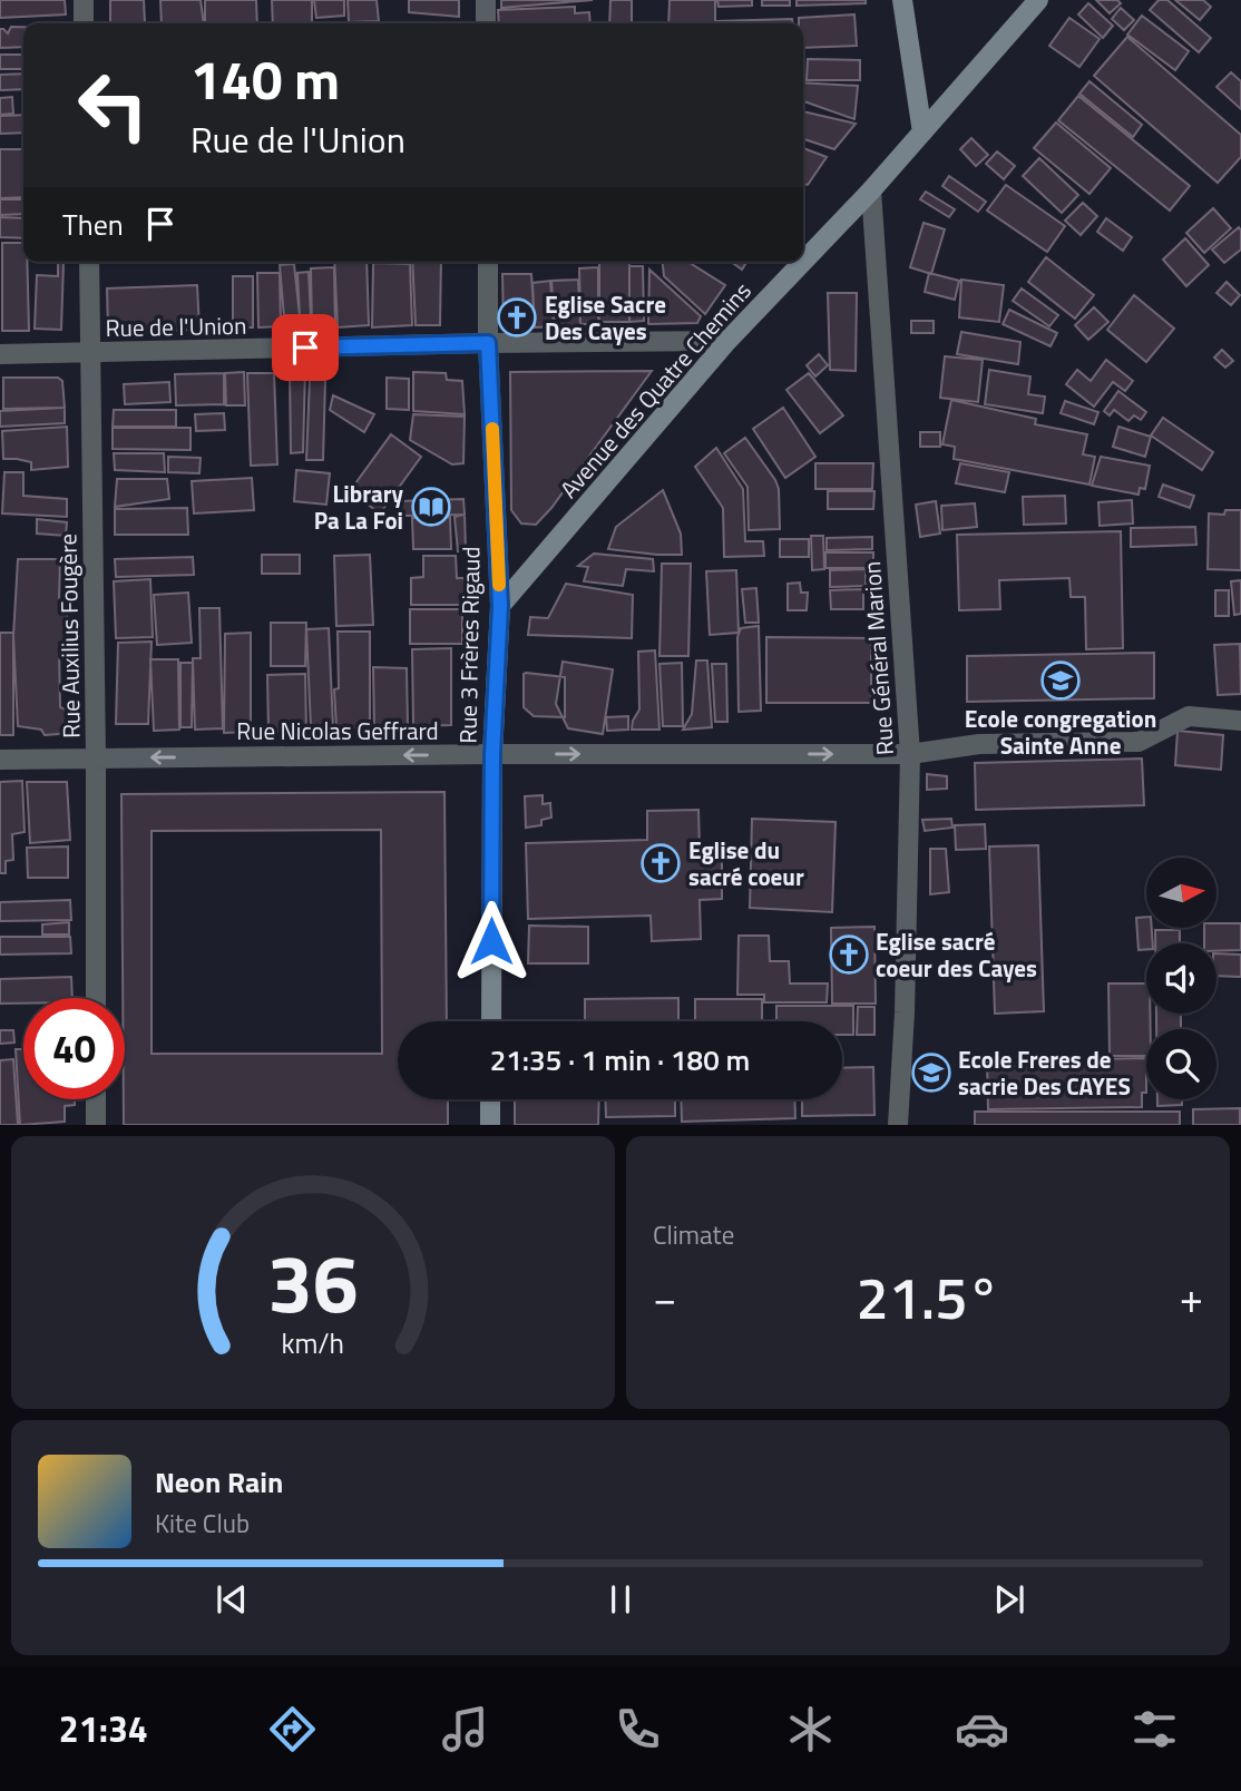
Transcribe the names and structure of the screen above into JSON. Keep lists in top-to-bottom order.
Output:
{
  "streets": {
    "main road": ["Avenue des Quatre Chemins", "Rue 3 Frères Rigaud"],
    "street": [
      "Rue de l'Union",
      "Rue Auxilius Fougère",
      "Rue Général Marion",
      "Rue Nicolas Geffrard"
    ]
  },
  "crossings": [
    ["Rue de l'Union", "Avenue des Quatre Chemins"],
    ["Rue de l'Union", "Rue Auxilius Fougère"],
    ["Rue de l'Union", "Rue 3 Frères Rigaud"],
    ["Avenue des Quatre Chemins", "Rue 3 Frères Rigaud"],
    ["Avenue des Quatre Chemins", "Rue Général Marion"],
    ["Rue Auxilius Fougère", "Rue Nicolas Geffrard"],
    ["Rue 3 Frères Rigaud", "Rue Nicolas Geffrard"],
    ["Rue Général Marion", "Rue Nicolas Geffrard"]
  ],
  "places": {
    "church": ["Eglise Sacre Des Cayes", "Eglise du sacré coeur", "Eglise sacré coeur des Cayes"],
    "library": ["Library Pa La Foi"],
    "school or university": ["Ecole congregation Sainte Anne", "Ecole Freres de sacrie Des CAYES"]
  },
  "north": "right",
  "page": {
    "turn": ["140 m", "Rue de l'Union"],
    "then": "Then",
    "limit": "40",
    "trip": "21:35 · 1 min · 180 m",
    "tile": "Climate",
    "heat": ["−", "21.5°", "+"],
    "song": ["Neon Rain", "Kite Club"],
    "tabs": "21:34",
    "gauge": ["36", "km/h"]
  }
}
